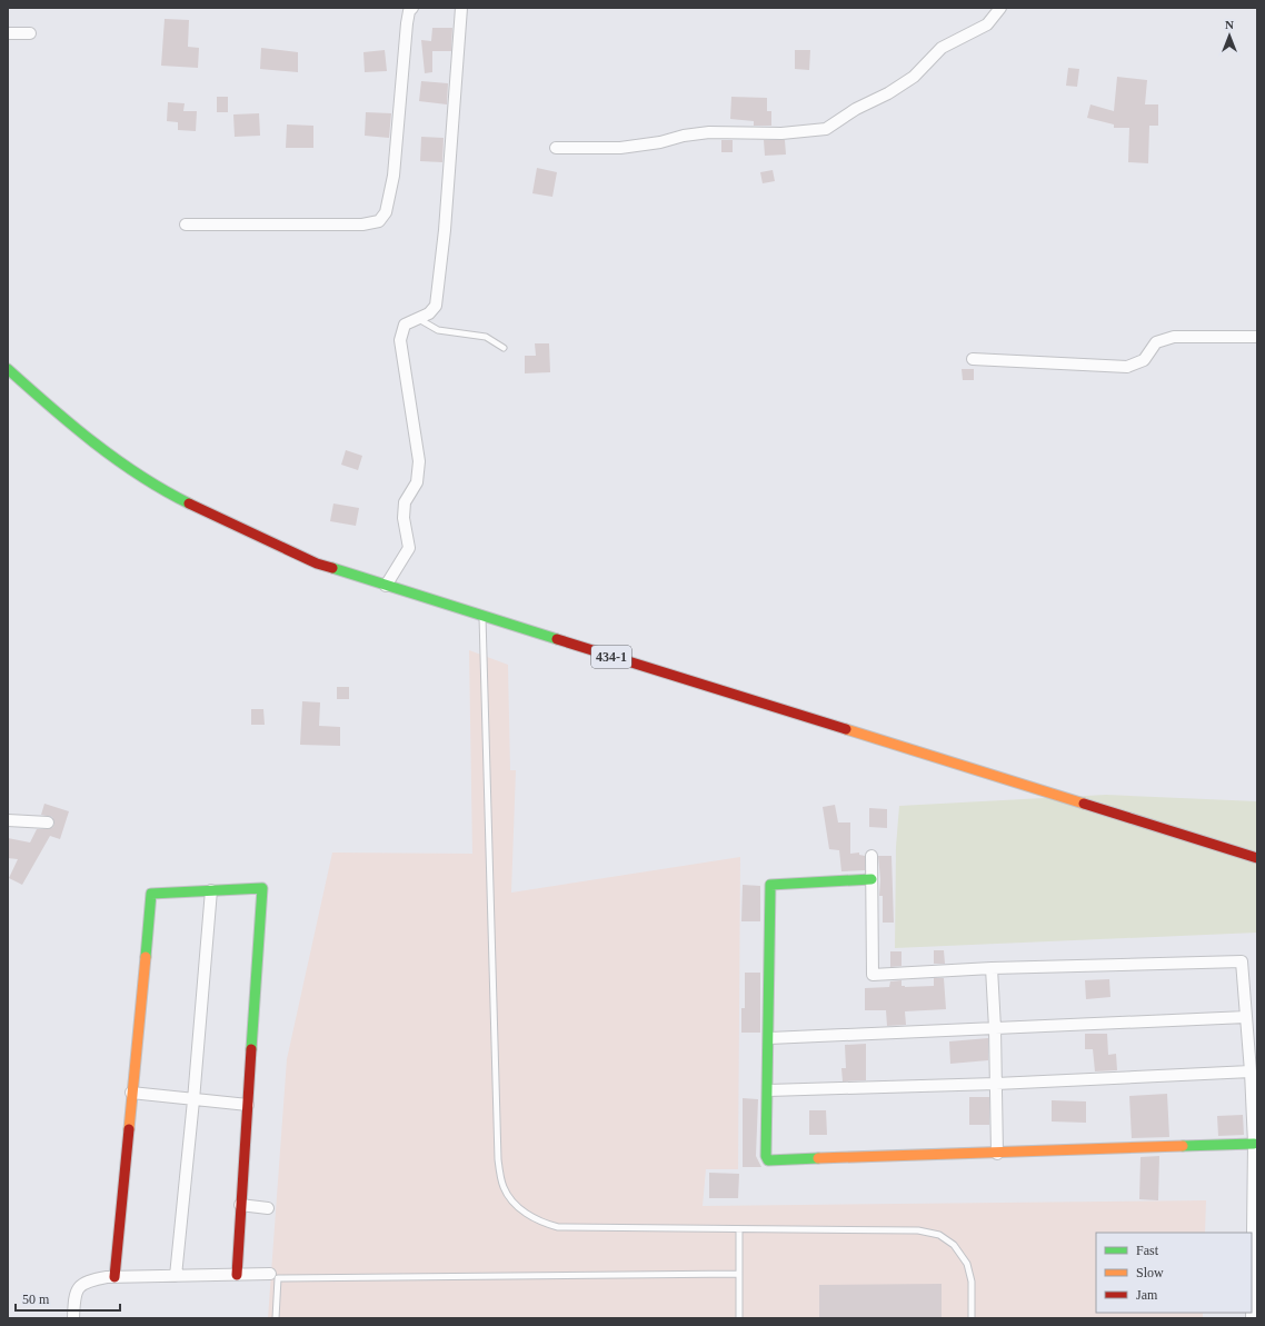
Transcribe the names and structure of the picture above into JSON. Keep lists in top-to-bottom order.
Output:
{
  "streets": {
    "street": ["434-1"]
  },
  "legend": ["Fast", "Slow", "Jam"],
  "scale_bar": "50 m",
  "north": "top"
}
